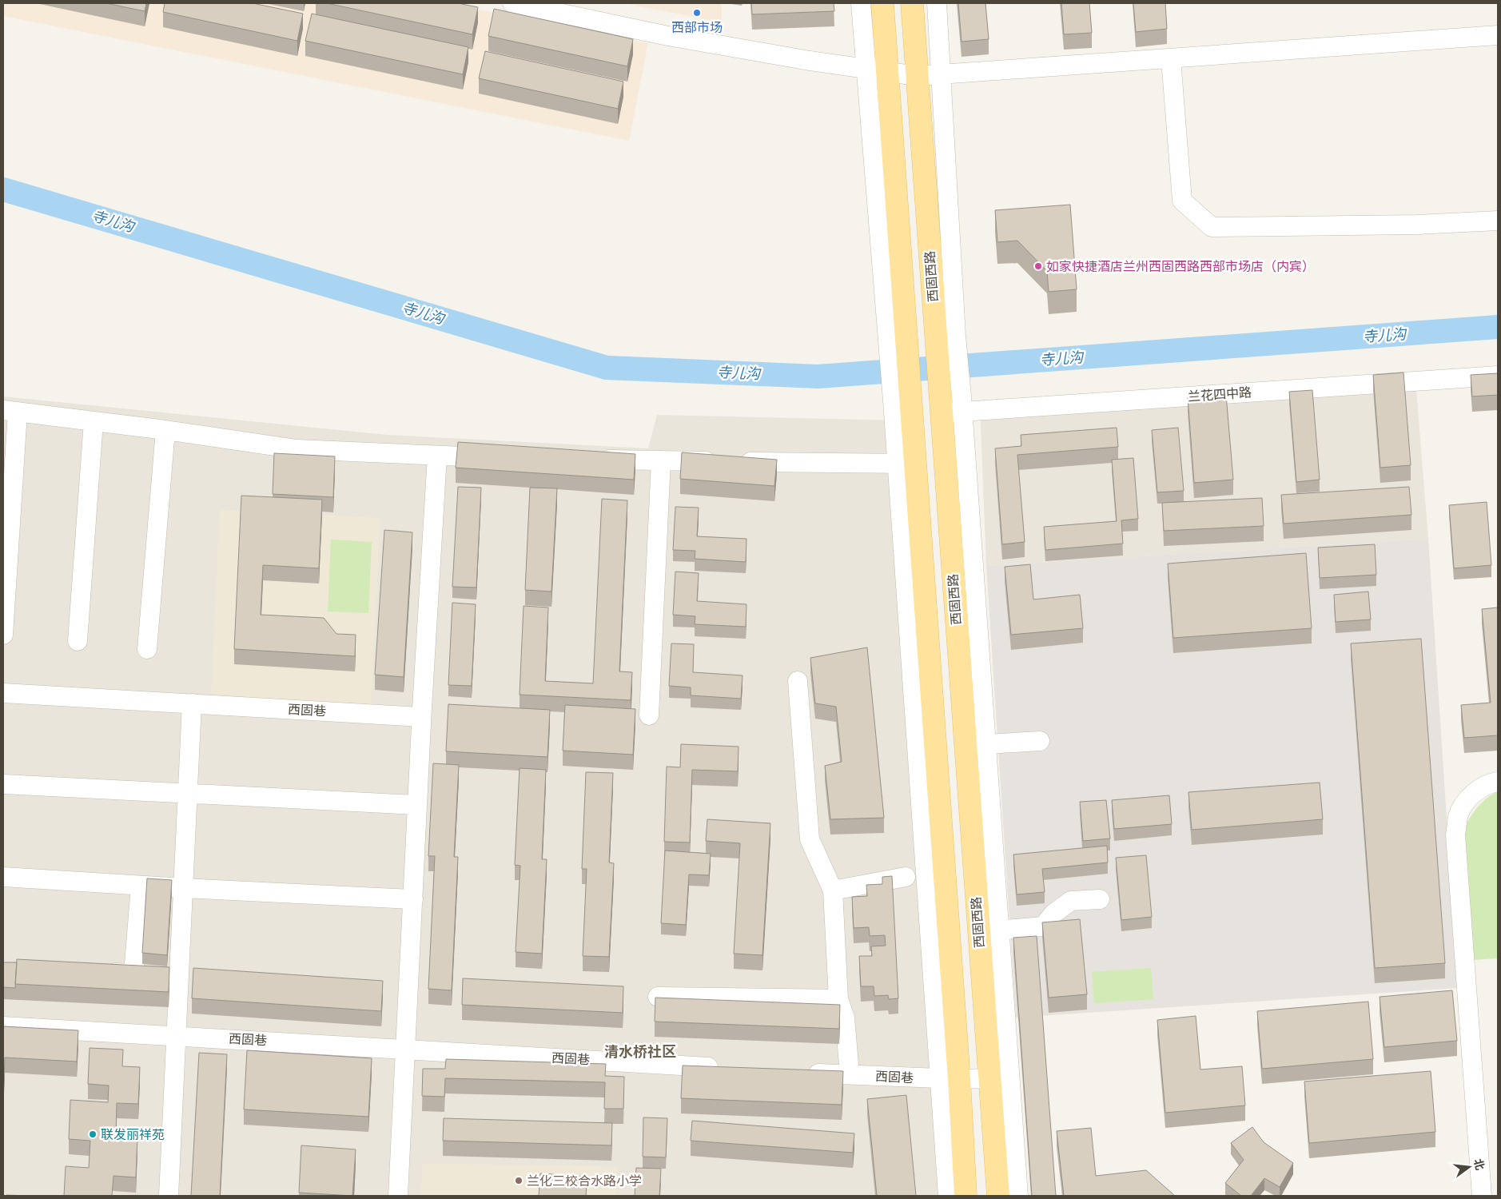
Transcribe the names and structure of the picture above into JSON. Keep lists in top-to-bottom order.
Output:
{
  "streets": {
    "main road": ["西固西路"],
    "street": ["兰花四中路", "西固巷"]
  },
  "crossings": [
    ["西固西路", "兰花四中路"],
    ["西固西路", "西固巷"]
  ],
  "districts": ["清水桥社区"],
  "water": ["寺儿沟"],
  "places": [
    "西部市场",
    "如家快捷酒店兰州西固西路西部市场店（内宾）",
    "联发丽祥苑",
    "兰化三校合水路小学"
  ],
  "north": "right"
}
